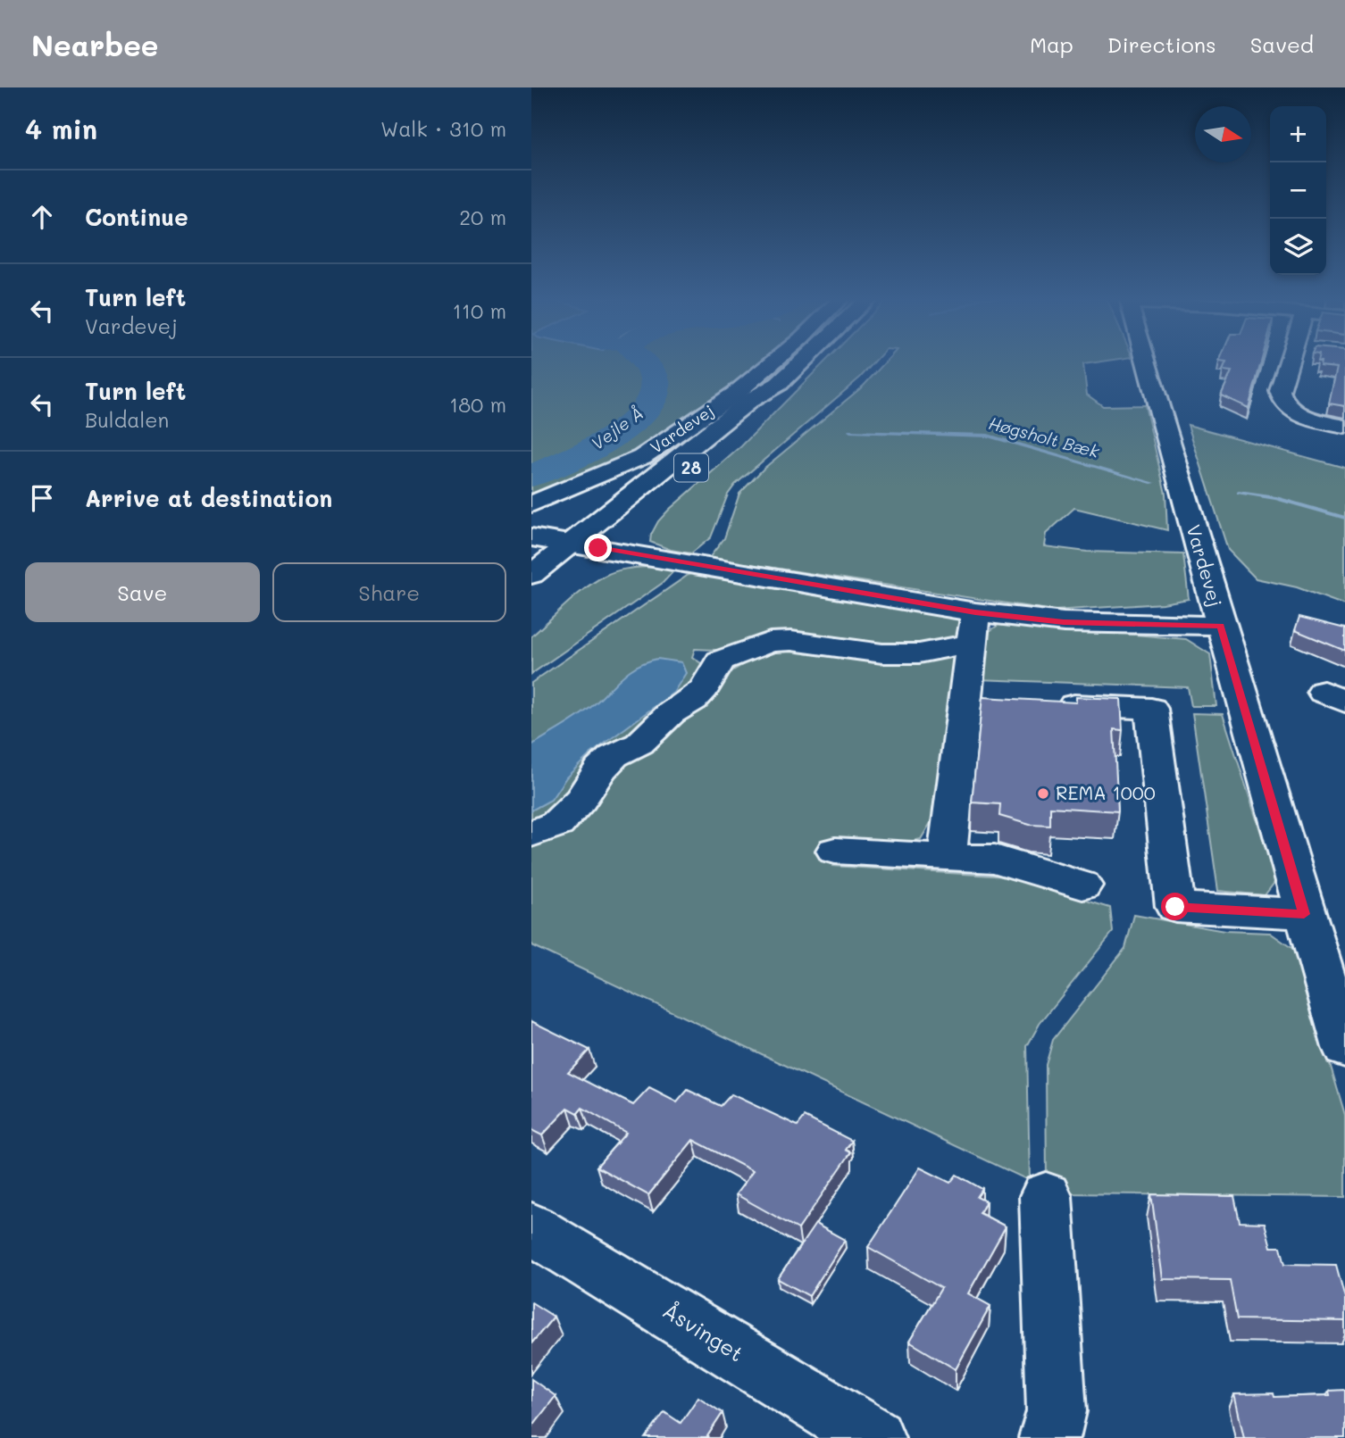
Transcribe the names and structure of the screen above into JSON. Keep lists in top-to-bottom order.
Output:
{
  "streets": {
    "main road": ["Vardevej", "28", "Åsvinget"]
  },
  "water": ["Vejle Å", "Høgsholt Bæk"],
  "places": ["REMA 1000"],
  "north": "right",
  "page": {
    "header": "Nearbee",
    "nav": ["Map", "Directions", "Saved"],
    "heading": ["4 min", "Walk · 310 m"],
    "map_buttons": ["+", "−"],
    "list": [
      ["Continue", "20 m"],
      ["Turn left", "Vardevej", "110 m"],
      ["Turn left", "Buldalen", "180 m"],
      "Arrive at destination"
    ],
    "buttons": ["Save", "Share"]
  }
}
